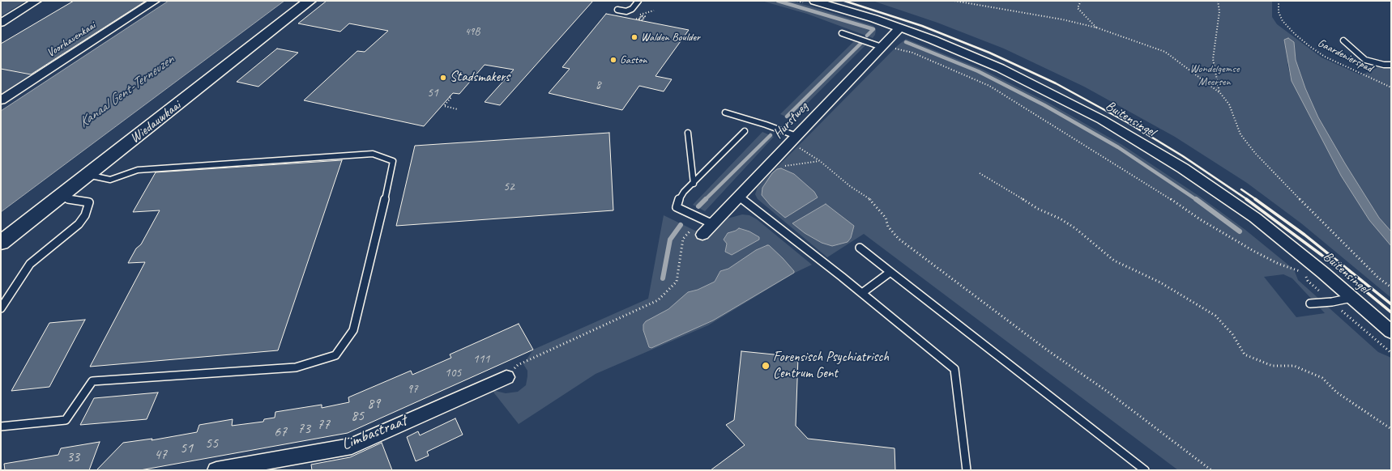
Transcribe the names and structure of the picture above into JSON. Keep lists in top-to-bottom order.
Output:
{
  "streets": {
    "main road": ["Wiedauwkaai"],
    "street": [
      "Voorhavenkaai",
      "Buitensingel",
      "Hurstweg",
      "Limbastraat"
    ],
    "path": ["Gaardenierspad"]
  },
  "crossings": [
    ["Buitensingel", "Hurstweg"]
  ],
  "water": ["Kanaal Gent-Terneuzen"],
  "parks": ["Wondelgemse Meersen"],
  "places": [
    "Walden Boulder",
    "Gaston",
    "Stadsmakers",
    "Forensisch Psychiatrisch Centrum Gent"
  ],
  "house_numbers": [
    "49B",
    "8",
    "51",
    "52",
    "111",
    "105",
    "97",
    "89",
    "85",
    "77",
    "73",
    "67",
    "55",
    "51",
    "47",
    "33"
  ]
}
